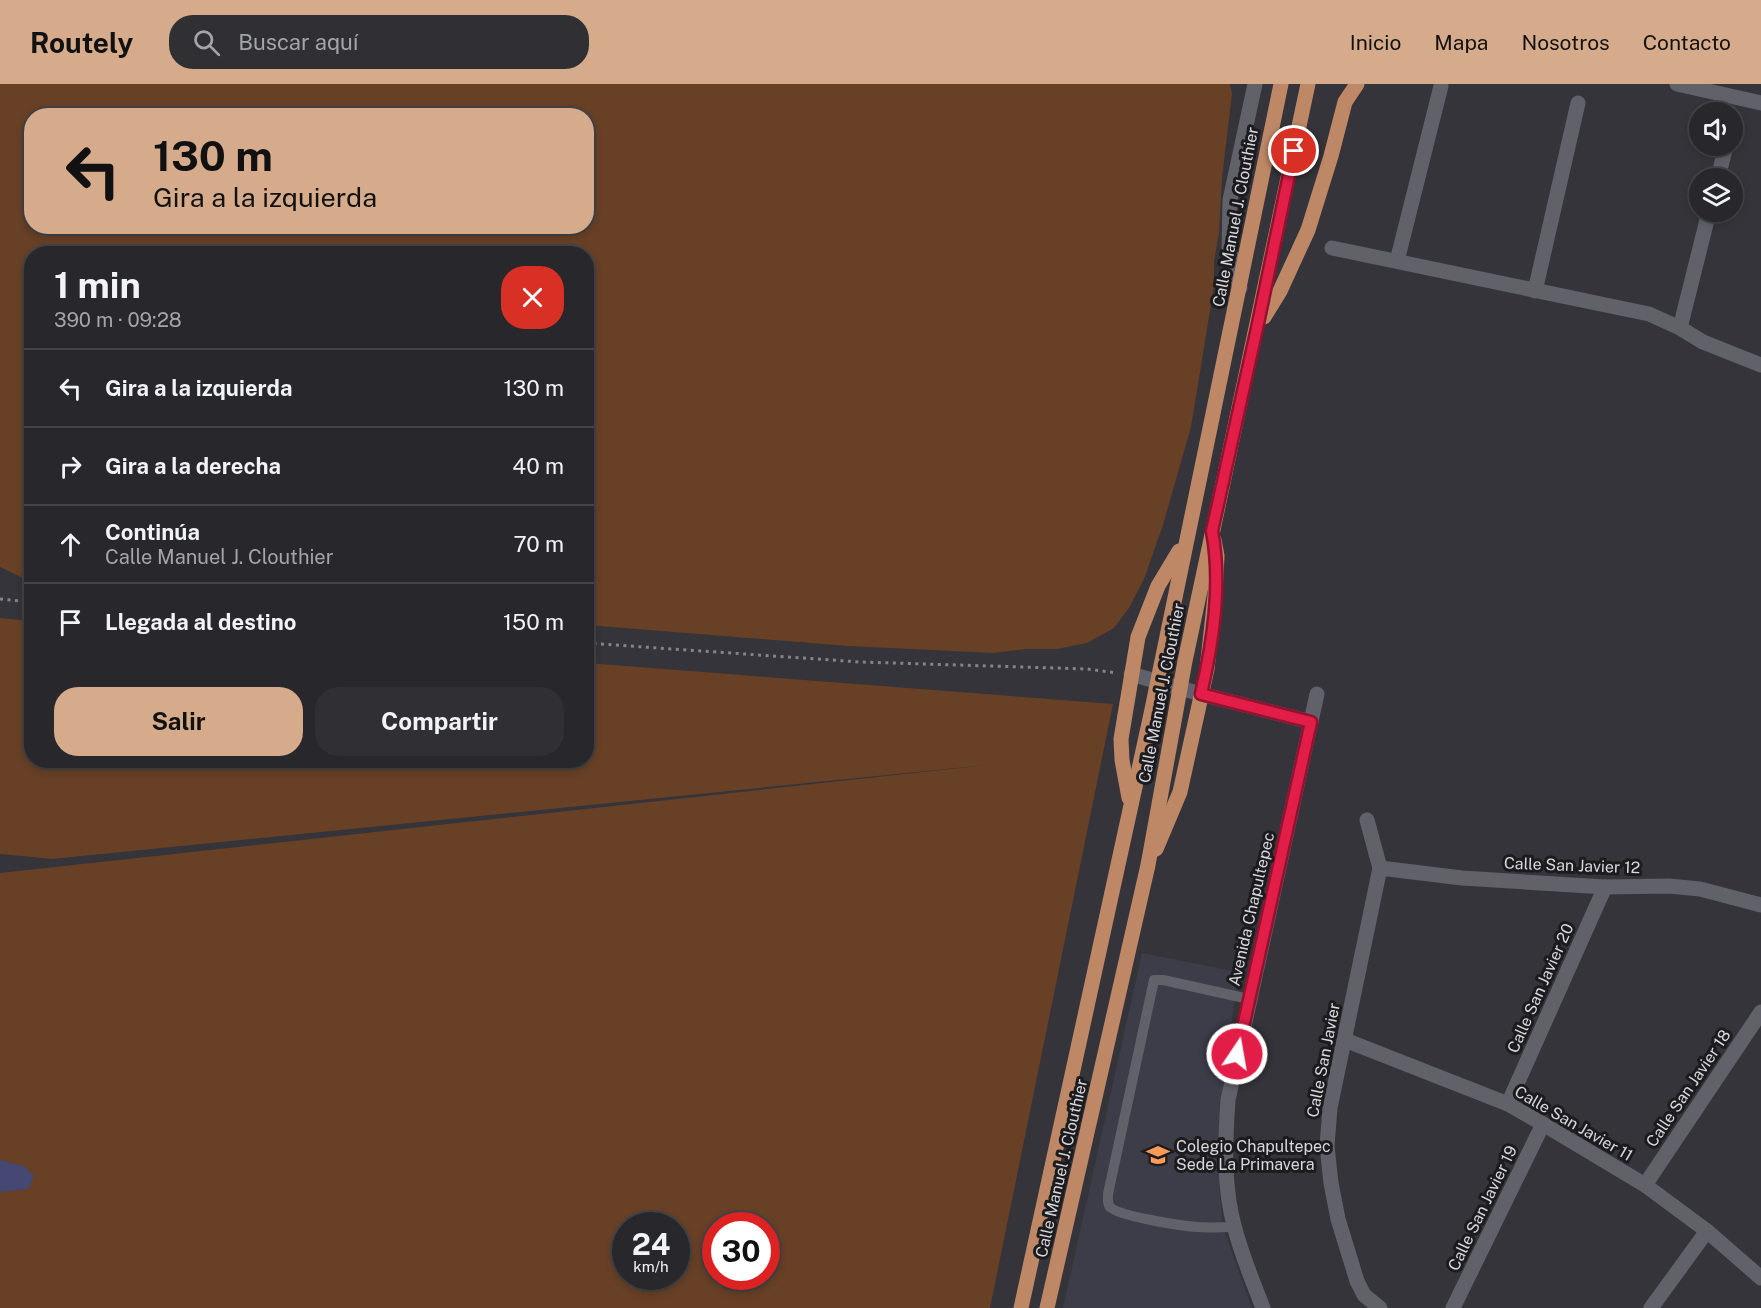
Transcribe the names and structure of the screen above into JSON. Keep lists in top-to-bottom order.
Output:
{
  "streets": {
    "main road": ["Calle Manuel J. Clouthier"],
    "street": [
      "Calle San Javier 12",
      "Avenida Chapultepec",
      "Calle San Javier 20",
      "Calle San Javier",
      "Calle San Javier 18",
      "Calle San Javier 11",
      "Calle San Javier 19"
    ]
  },
  "crossings": [
    ["Calle San Javier 12", "Calle San Javier 20"],
    ["Calle San Javier 12", "Calle San Javier"],
    ["Calle San Javier 20", "Calle San Javier 11"],
    ["Calle San Javier", "Calle San Javier 11"],
    ["Calle San Javier 18", "Calle San Javier 11"],
    ["Calle San Javier 11", "Calle San Javier 19"]
  ],
  "places": {
    "school or university": ["Colegio Chapultepec Sede La Primavera"]
  },
  "page": {
    "header": "Routely",
    "search": "Buscar aquí",
    "nav": [
      "Inicio",
      "Mapa",
      "Nosotros",
      "Contacto"
    ],
    "turn": ["130 m", "Gira a la izquierda"],
    "heading": ["1 min", "390 m · 09:28"],
    "list": [
      {
        "name": "Gira a la izquierda",
        "value": "130 m"
      },
      {
        "name": "Gira a la derecha",
        "value": "40 m"
      },
      {
        "name": "Continúa",
        "note": "Calle Manuel J. Clouthier",
        "value": "70 m"
      },
      {
        "name": "Llegada al destino",
        "value": "150 m"
      }
    ],
    "buttons": ["Salir", "Compartir"],
    "speed": "24 km/h",
    "limit": "30"
  }
}
